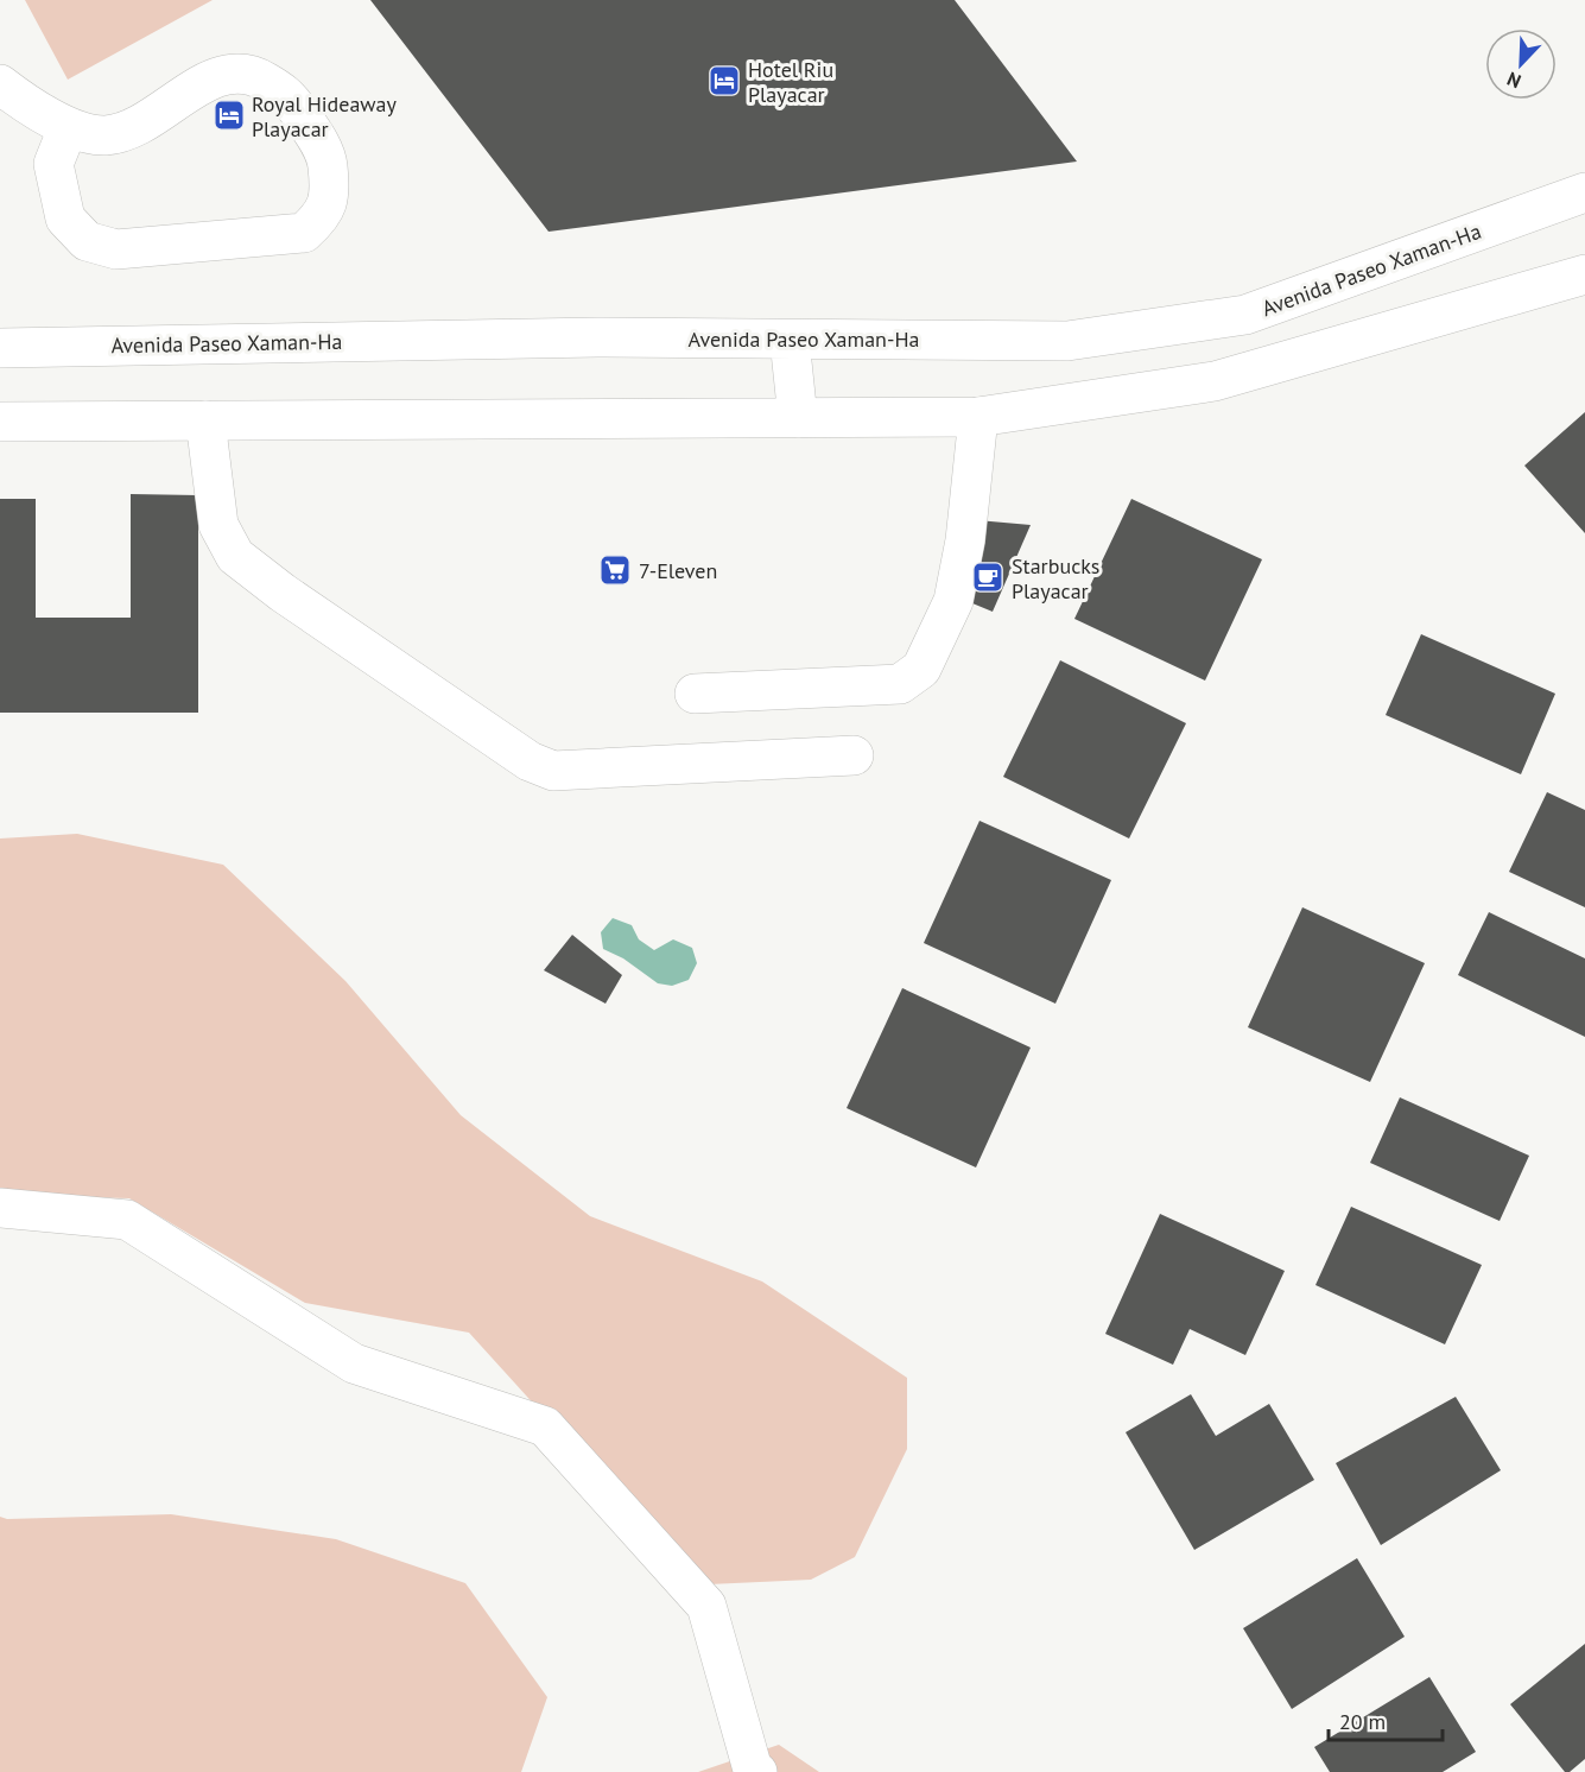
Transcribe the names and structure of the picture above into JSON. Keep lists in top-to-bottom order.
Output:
{
  "streets": {
    "main road": ["Avenida Paseo Xaman-Ha"]
  },
  "places": {
    "hotel": ["Hotel Riu Playacar", "Royal Hideaway Playacar"],
    "supermarket": ["7-Eleven"],
    "cafe": ["Starbucks Playacar"]
  },
  "scale_bar": "20 m",
  "north": "bottom left"
}
